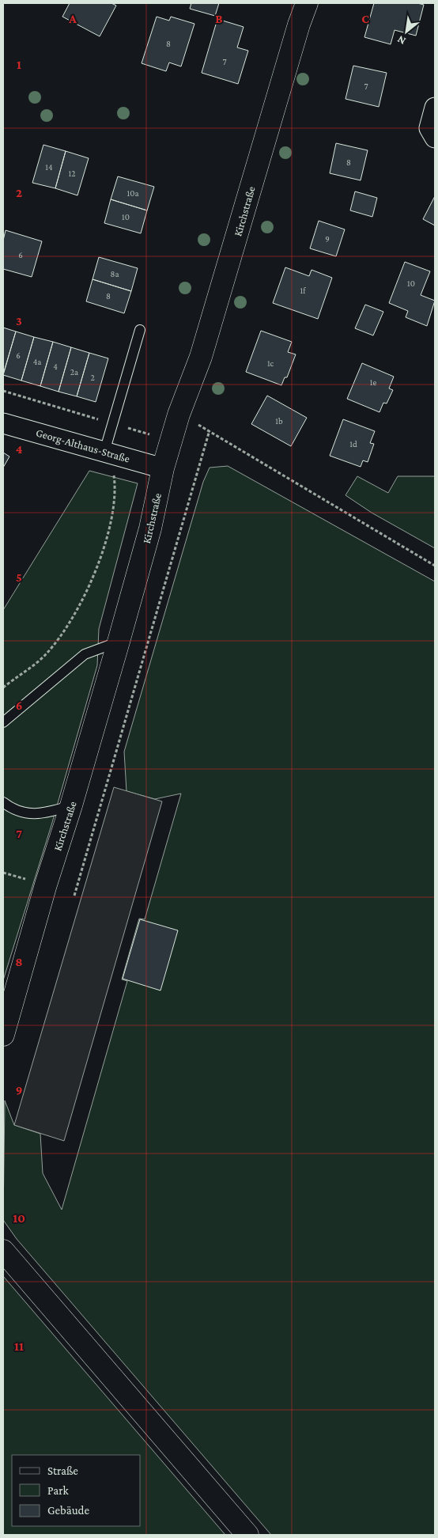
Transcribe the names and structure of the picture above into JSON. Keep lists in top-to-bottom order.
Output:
{
  "streets": {
    "street": ["Kirchstraße", "Georg-Althaus-Straße"]
  },
  "crossings": [
    ["Kirchstraße", "Georg-Althaus-Straße"]
  ],
  "house_numbers": [
    "8",
    "7",
    "7",
    "8",
    "14",
    "12",
    "10a",
    "10",
    "9",
    "6",
    "8a",
    "10",
    "1f",
    "8",
    "6",
    "4a",
    "1c",
    "4",
    "2a",
    "2",
    "1e",
    "1b",
    "1d"
  ],
  "legend": ["Straße", "Park", "Gebäude"],
  "north": "bottom left",
  "grid": {
    "columns": ["A", "B", "C"],
    "rows": [
      "1",
      "2",
      "3",
      "4",
      "5",
      "6",
      "7",
      "8",
      "9",
      "10",
      "11"
    ]
  }
}
